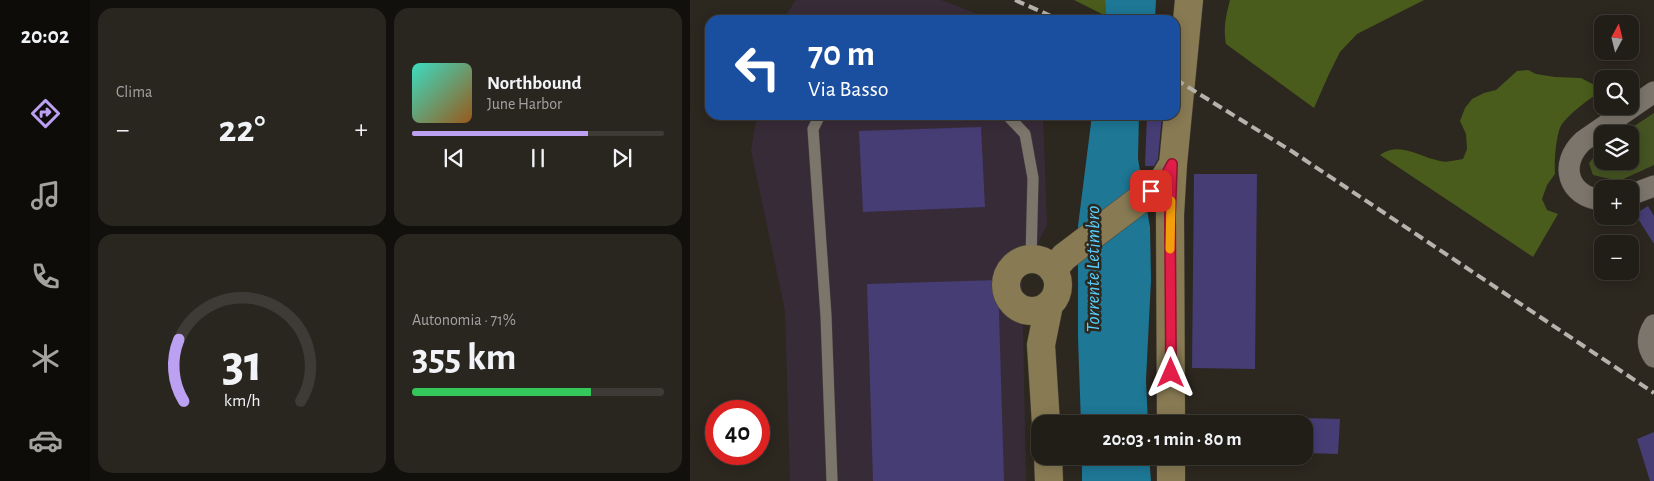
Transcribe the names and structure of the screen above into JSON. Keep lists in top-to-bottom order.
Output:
{
  "water": ["Torrente Letimbro"],
  "north": "top",
  "page": {
    "tabs": "20:02",
    "tile": [
      "Clima",
      ["Autonomia · 71%", "355 km"]
    ],
    "map_buttons": ["+", "−"],
    "turn": ["70 m", "Via Basso"],
    "song": ["Northbound", "June Harbor"],
    "heat": ["−", "22°", "+"],
    "limit": "40",
    "trip": "20:03 · 1 min · 80 m",
    "gauge": ["31", "km/h"]
  }
}
